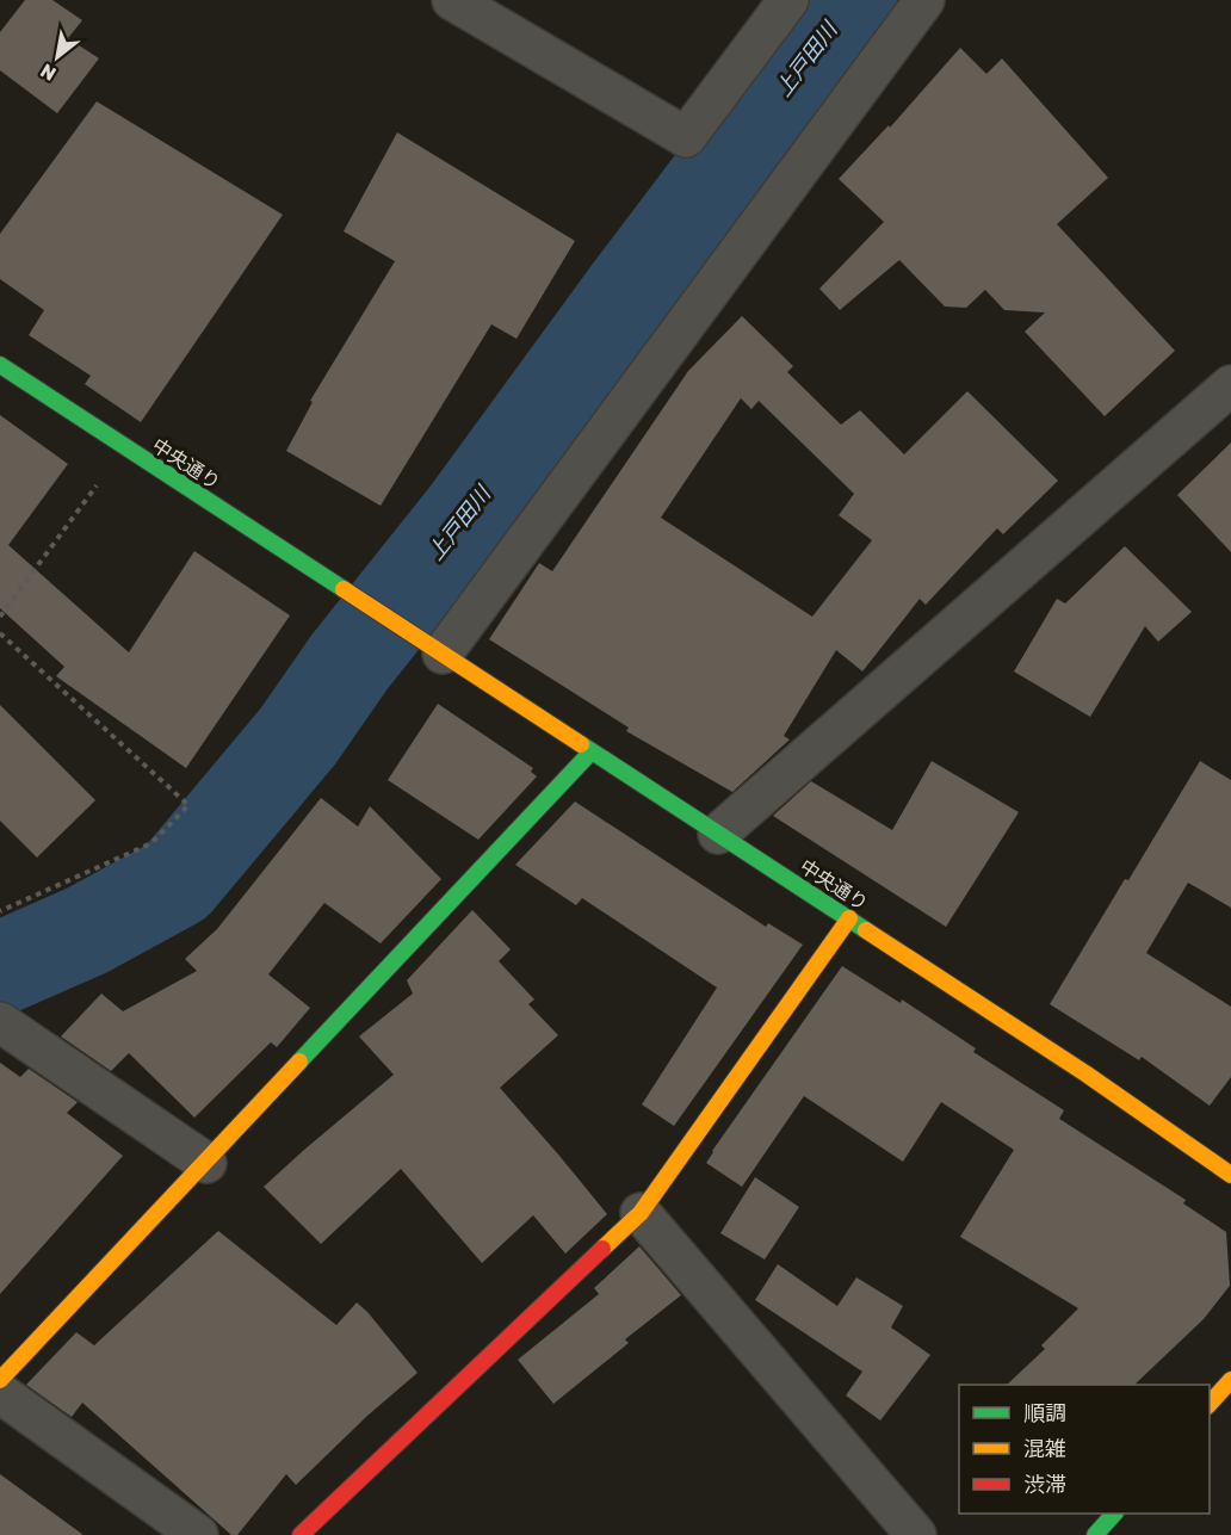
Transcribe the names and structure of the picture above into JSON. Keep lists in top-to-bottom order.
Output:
{
  "streets": {
    "street": ["中央通り"]
  },
  "water": ["上戸田川"],
  "legend": ["順調", "混雑", "渋滞"],
  "north": "bottom left"
}
